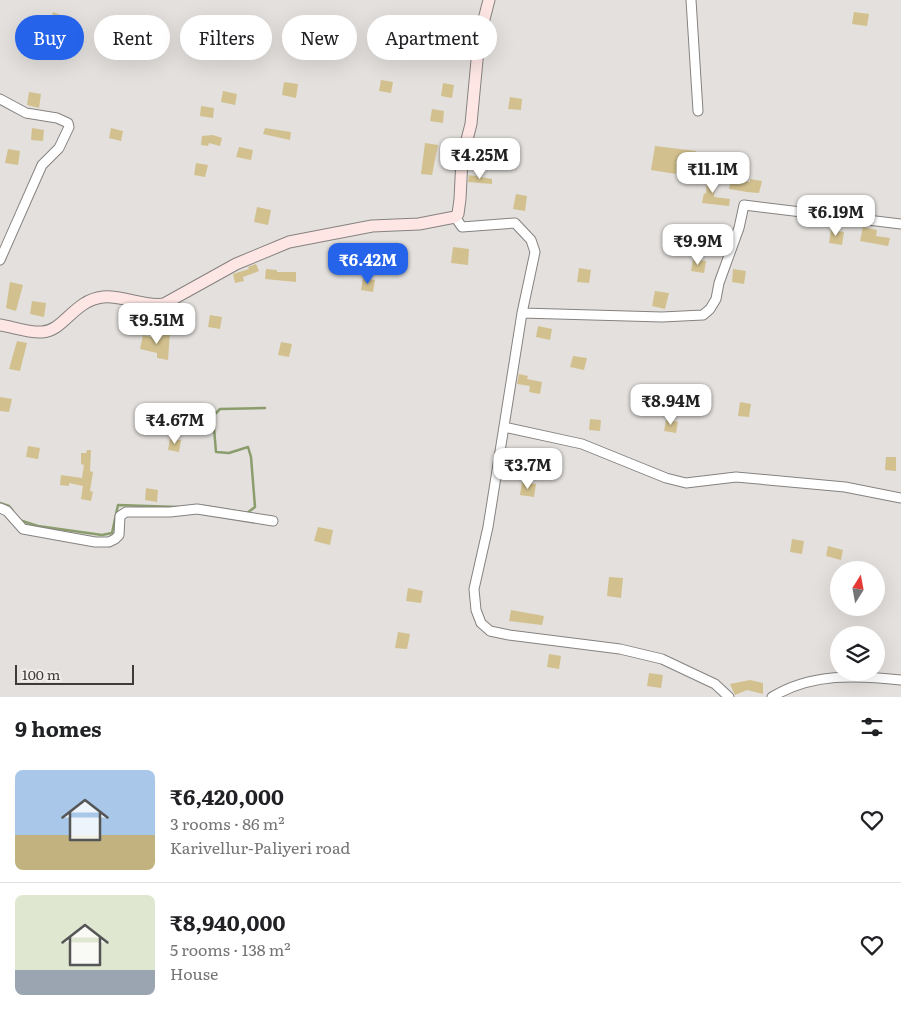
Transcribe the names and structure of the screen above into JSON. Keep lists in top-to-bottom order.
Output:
{
  "scale_bar": "100 m",
  "north": "top",
  "page": {
    "chip": [
      "Buy",
      "Rent",
      "Filters",
      "New",
      "Apartment"
    ],
    "price": [
      "₹4.25M",
      "₹11.1M",
      "₹6.19M",
      "₹9.9M",
      "₹6.42M",
      "₹9.51M",
      "₹8.94M",
      "₹4.67M",
      "₹3.7M"
    ],
    "scale": "100 m",
    "heading": "9 homes",
    "list": [
      {
        "name": "₹6,420,000",
        "note": "3 rooms · 86 m² · Karivellur-Paliyeri road"
      },
      {
        "name": "₹8,940,000",
        "note": "5 rooms · 138 m² · House"
      }
    ]
  }
}
